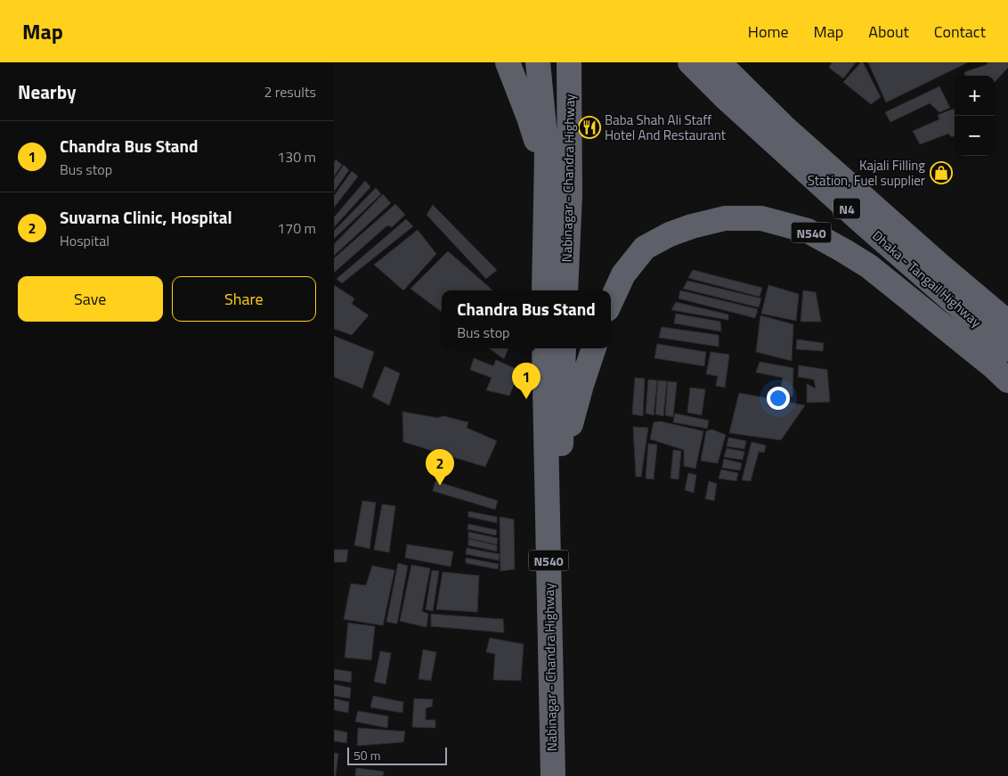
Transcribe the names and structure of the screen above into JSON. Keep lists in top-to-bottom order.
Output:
{
  "streets": {
    "highway": [
      "Nabinagar - Chandra Highway",
      "N4",
      "N540",
      "Dhaka - Tangail Highway"
    ]
  },
  "crossings": [
    ["Nabinagar - Chandra Highway", "N540"]
  ],
  "places": {
    "restaurant": ["Baba Shah Ali Staff Hotel And Restaurant"],
    "shop": ["Kajali Filling Station, Fuel supplier"]
  },
  "scale_bar": "50 m",
  "page": {
    "header": "Map",
    "nav": [
      "Home",
      "Map",
      "About",
      "Contact"
    ],
    "heading": ["Nearby", "2 results"],
    "map_buttons": ["+", "−"],
    "list": [
      {
        "mark": "1",
        "name": "Chandra Bus Stand",
        "note": "Bus stop",
        "value": "130 m"
      },
      {
        "mark": "2",
        "name": "Suvarna Clinic, Hospital",
        "note": "Hospital",
        "value": "170 m"
      }
    ],
    "buttons": ["Save", "Share"],
    "popup": ["Chandra Bus Stand", "Bus stop"],
    "pins": ["1", "2"],
    "scale": "50 m"
  }
}
